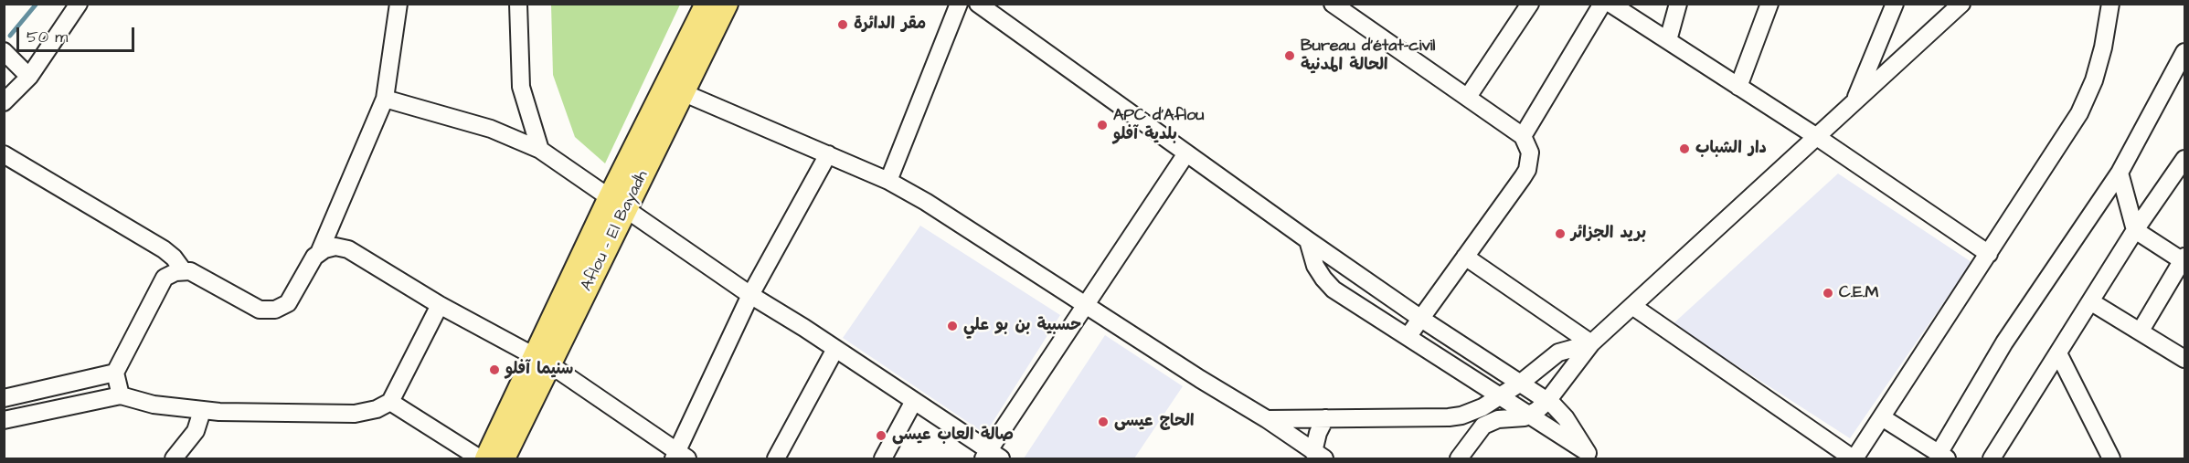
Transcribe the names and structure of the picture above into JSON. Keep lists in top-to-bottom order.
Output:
{
  "streets": {
    "main road": ["Aflou - El Bayadh"]
  },
  "places": [
    "مقر الدائرة",
    "Bureau d'état-civil الحالة المدنية",
    "APC d'Aflou بلدية آفلو",
    "دار الشباب",
    "بريد الجزائر",
    "C.E.M",
    "حسبية بن بو علي",
    "سنيما آفلو",
    "الحاج عيسى",
    "صالة العاب عيسى"
  ],
  "scale_bar": "50 m"
}
